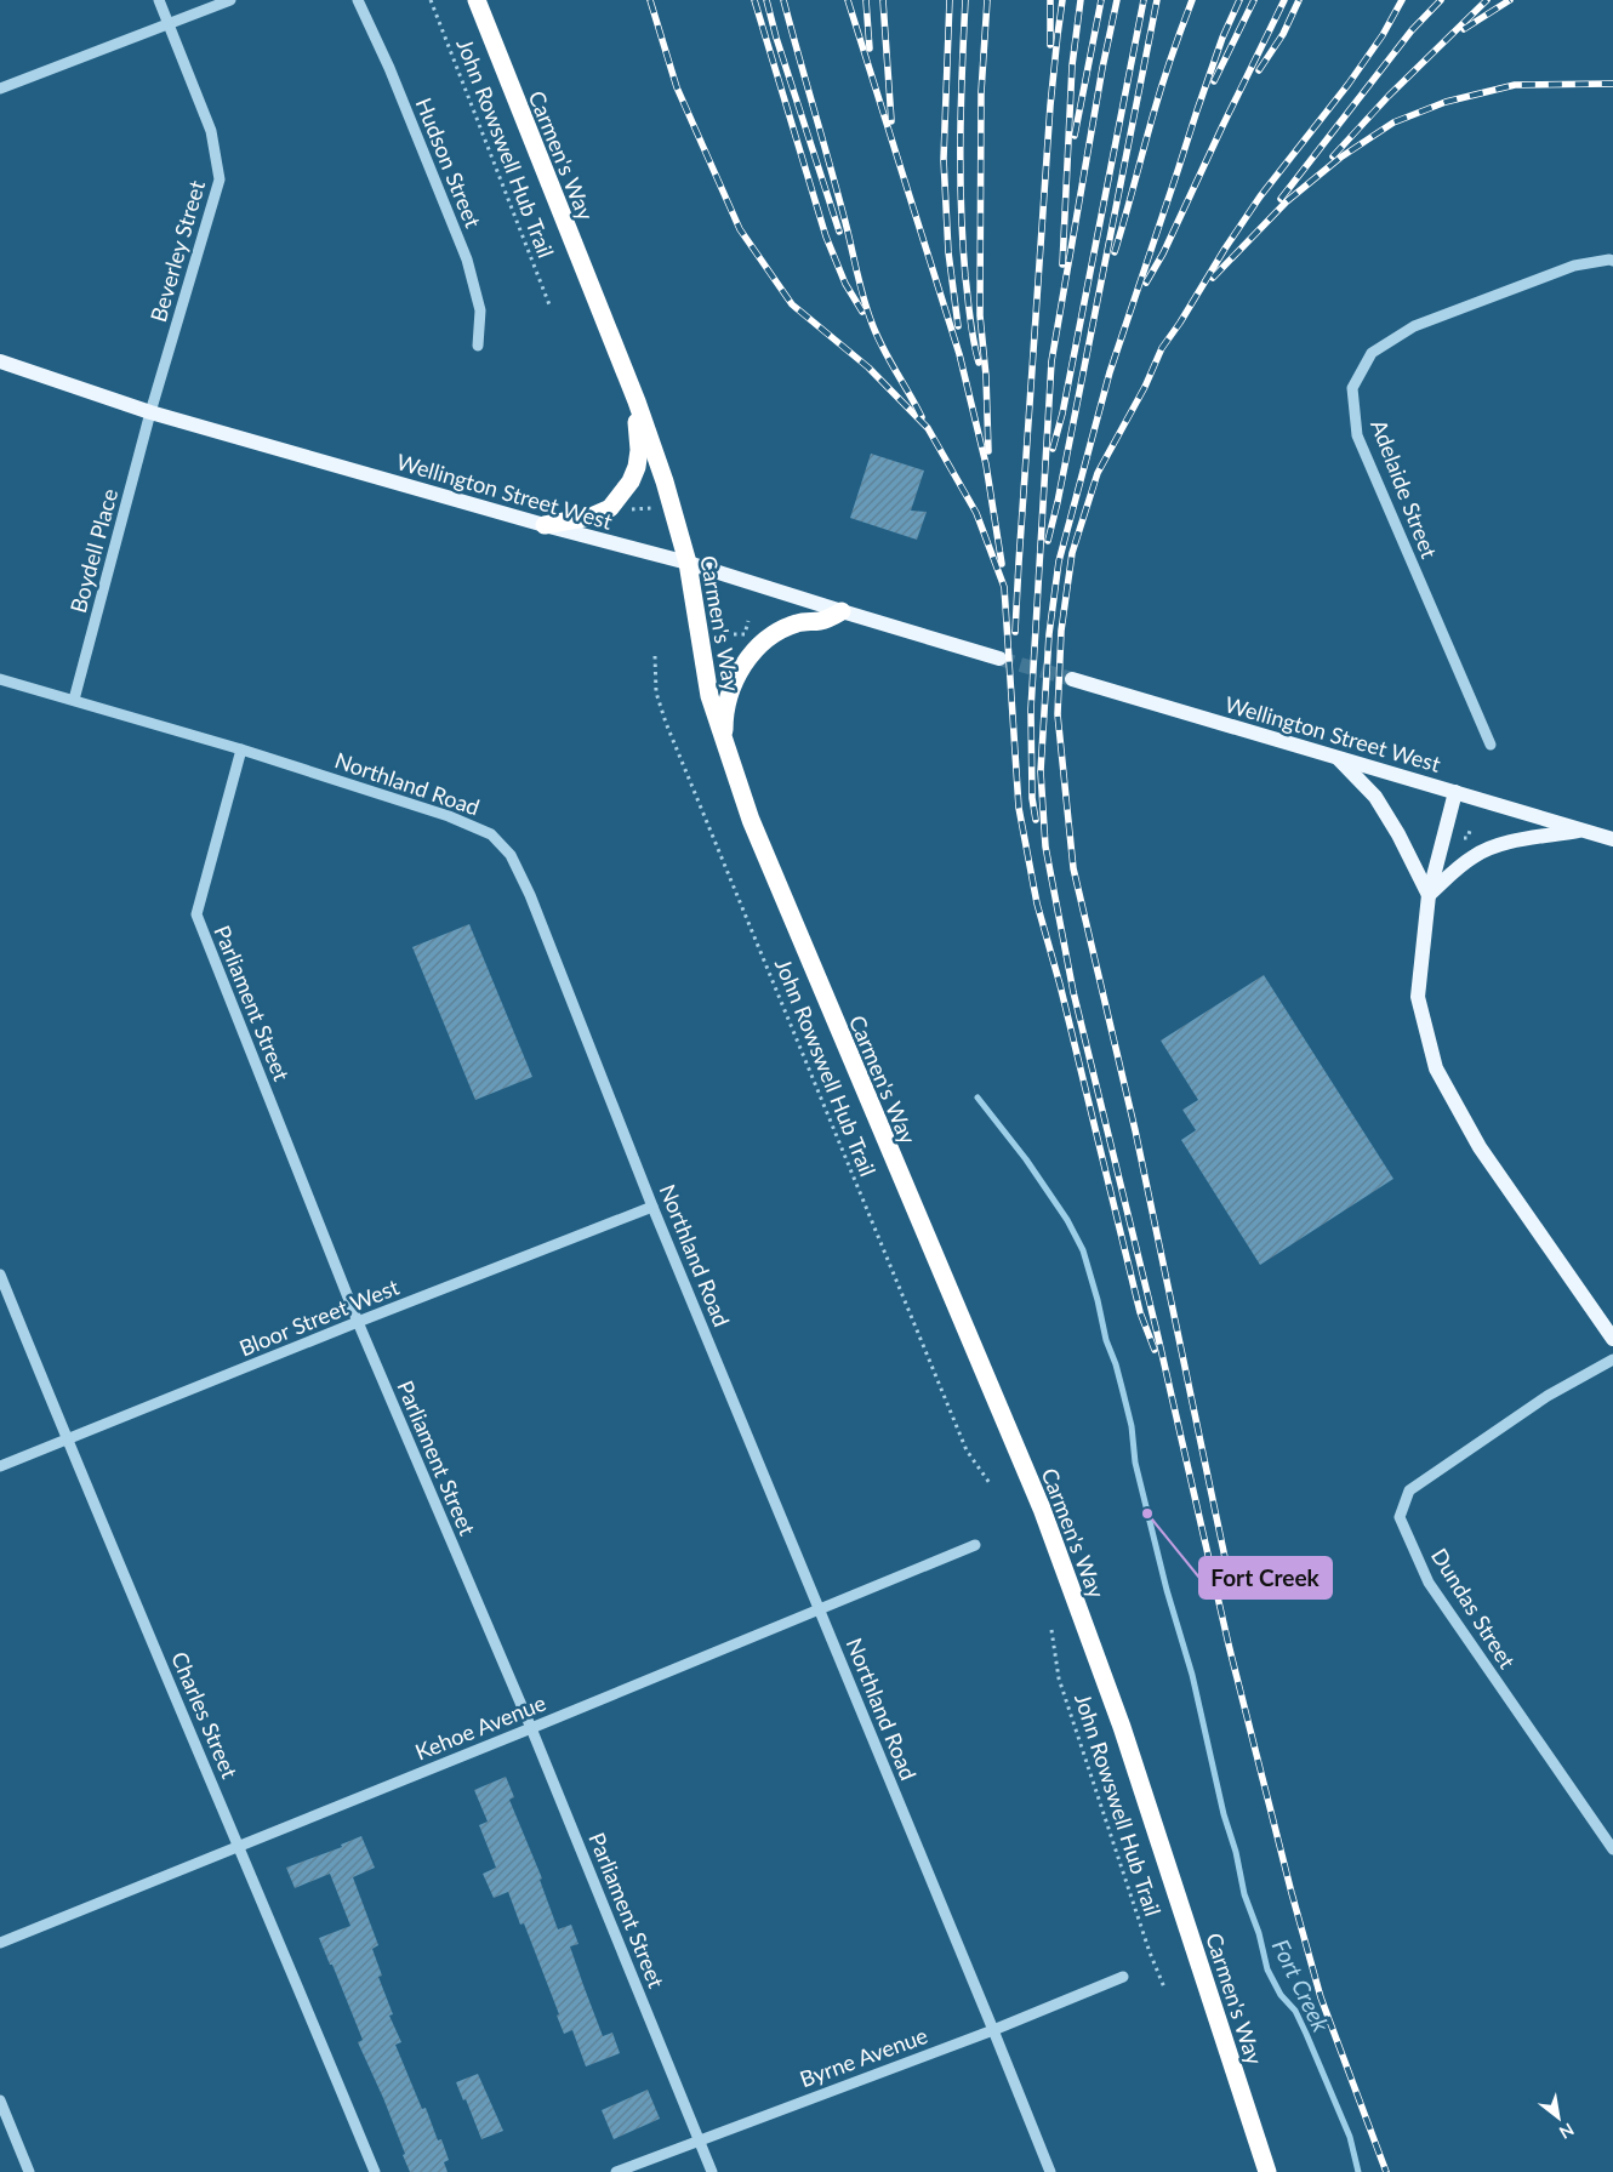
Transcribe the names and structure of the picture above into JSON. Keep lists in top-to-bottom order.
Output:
{
  "streets": {
    "highway": ["Carmen's Way"],
    "main road": ["Wellington Street West"],
    "street": [
      "Hudson Street",
      "Beverley Street",
      "Adelaide Street",
      "Boydell Place",
      "Northland Road",
      "Parliament Street",
      "Bloor Street West",
      "Dundas Street",
      "Charles Street",
      "Kehoe Avenue",
      "Byrne Avenue"
    ],
    "path": ["John Rowswell Hub Trail"]
  },
  "crossings": [
    ["Carmen's Way", "Wellington Street West"],
    ["Beverley Street", "Wellington Street West"],
    ["Beverley Street", "Boydell Place"],
    ["Wellington Street West", "Boydell Place"],
    ["Boydell Place", "Northland Road"],
    ["Northland Road", "Parliament Street"],
    ["Northland Road", "Bloor Street West"],
    ["Northland Road", "Kehoe Avenue"],
    ["Northland Road", "Byrne Avenue"],
    ["Parliament Street", "Bloor Street West"],
    ["Parliament Street", "Kehoe Avenue"],
    ["Parliament Street", "Byrne Avenue"],
    ["Bloor Street West", "Charles Street"],
    ["Charles Street", "Kehoe Avenue"]
  ],
  "water": ["Fort Creek"],
  "places": ["Fort Creek"],
  "north": "bottom right"
}
